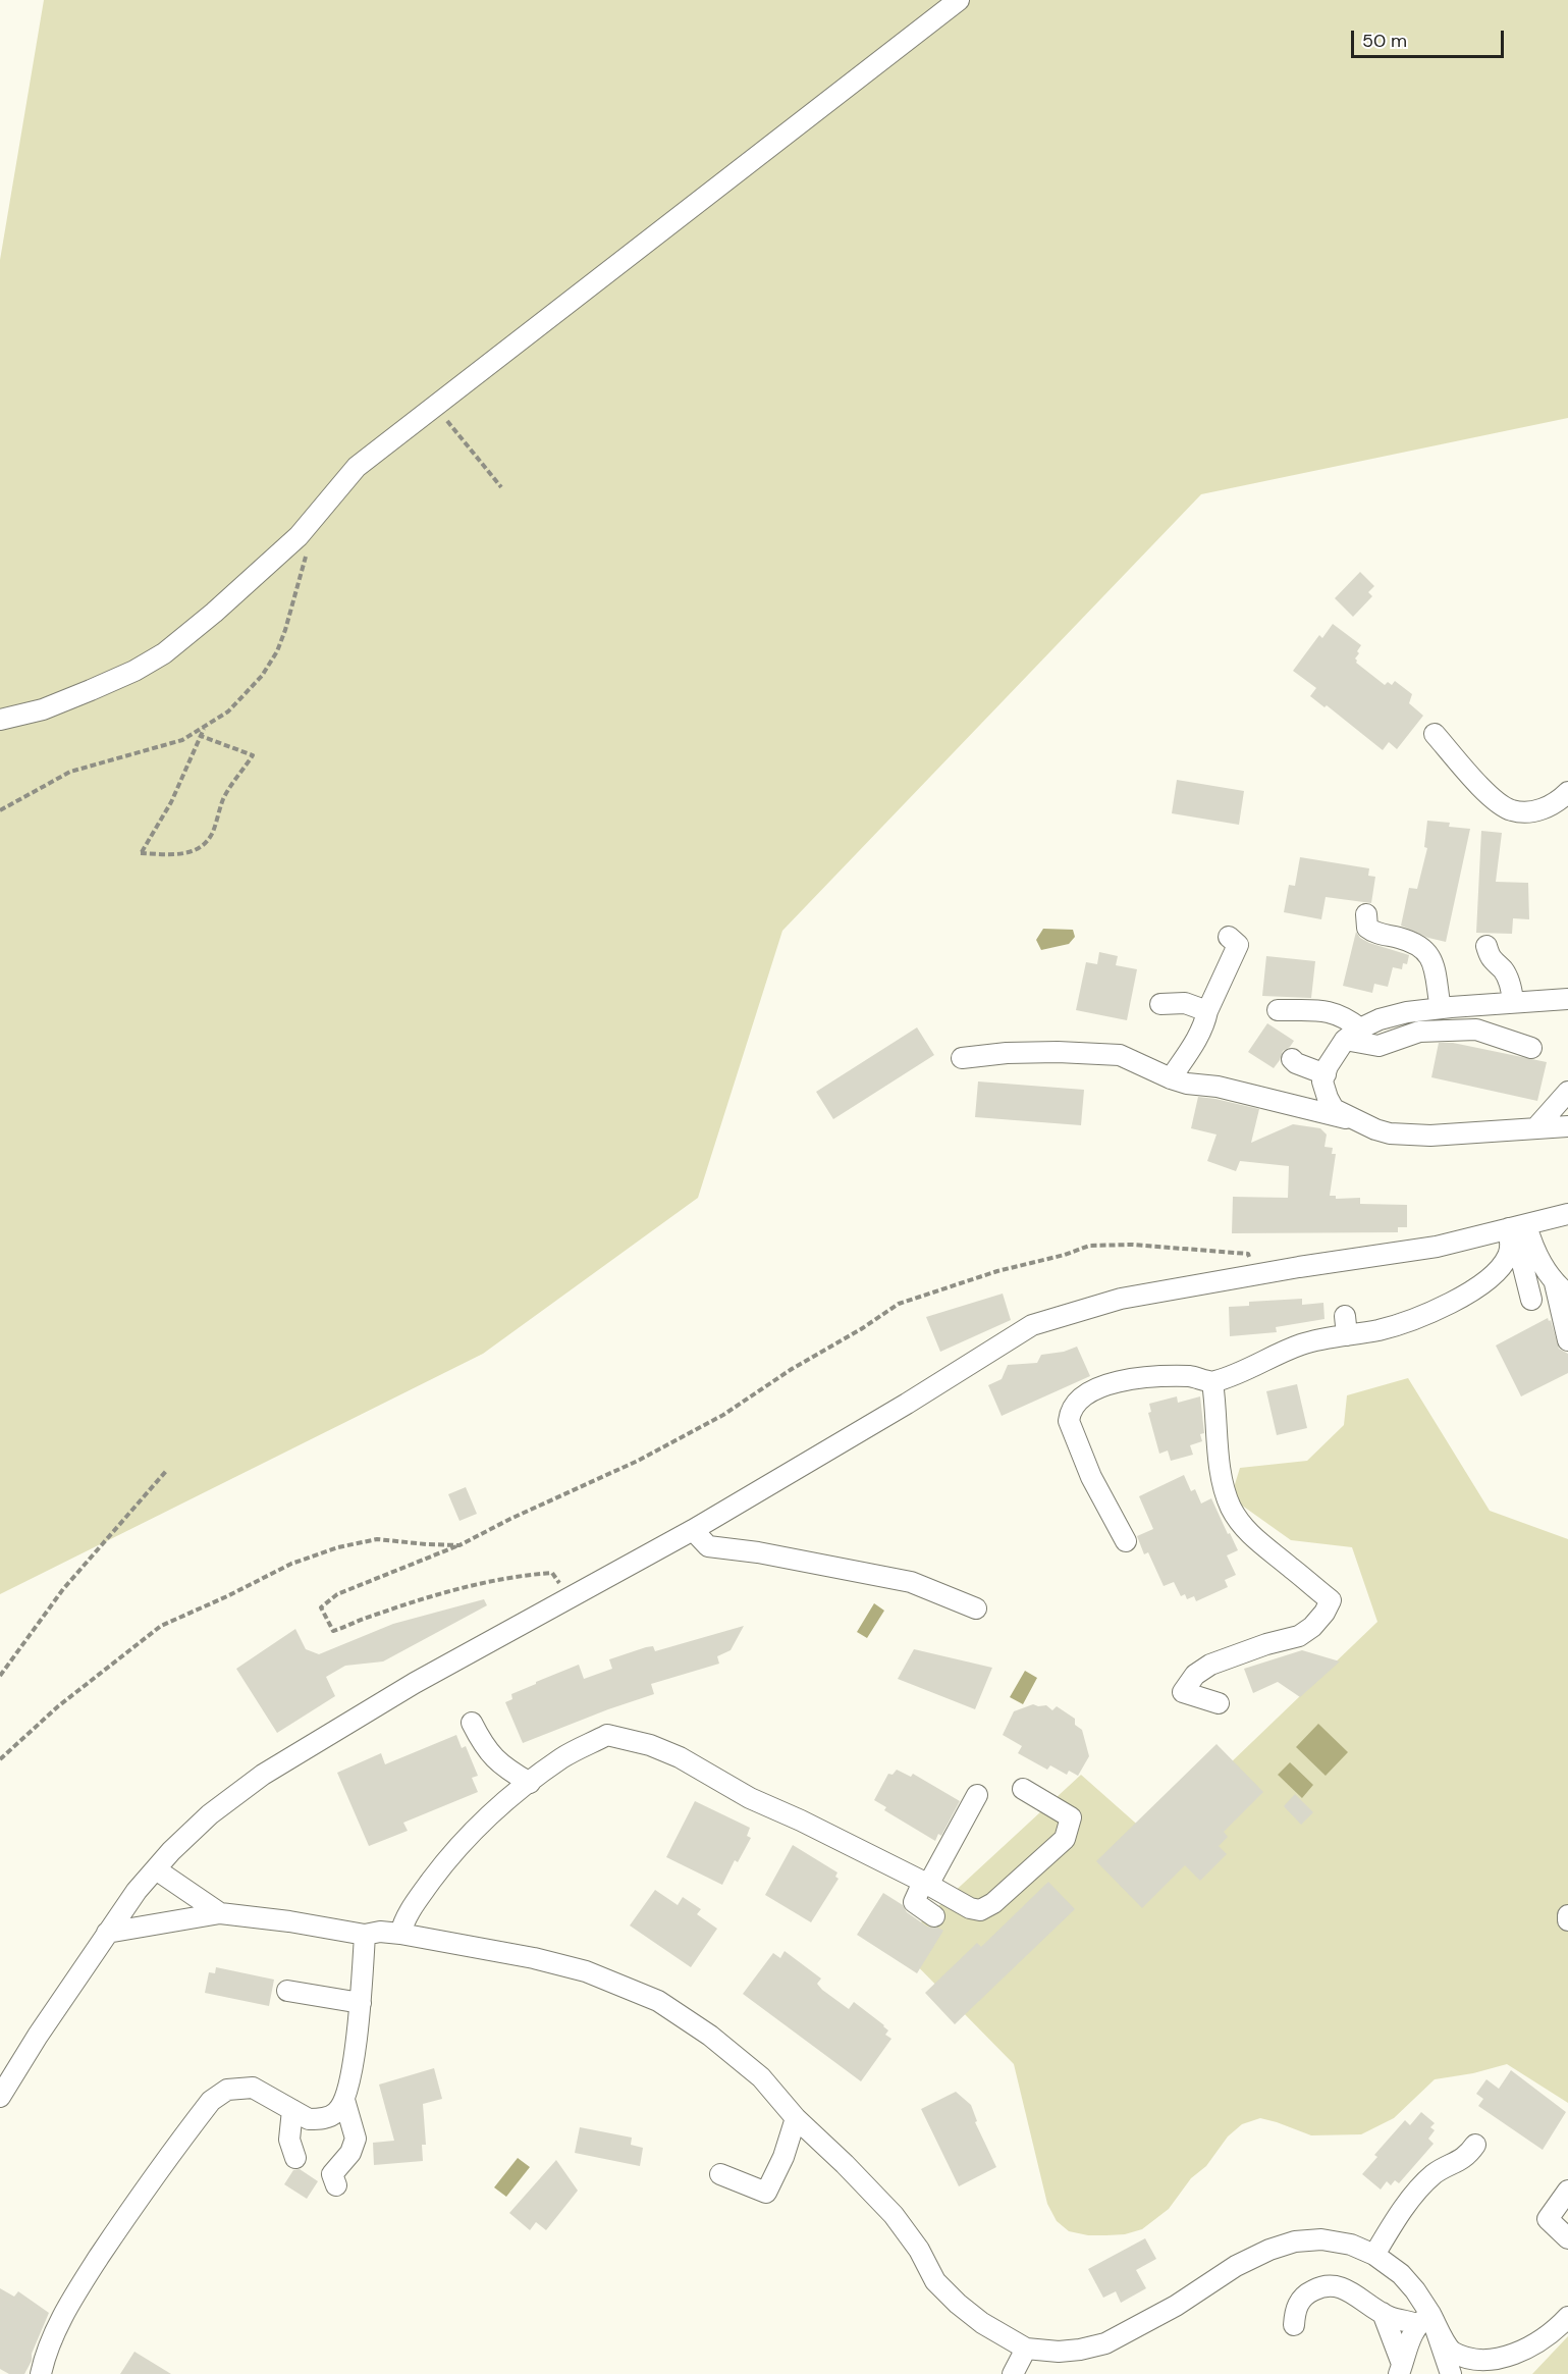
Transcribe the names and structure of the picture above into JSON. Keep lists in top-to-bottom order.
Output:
{
  "scale_bar": "50 m"
}
